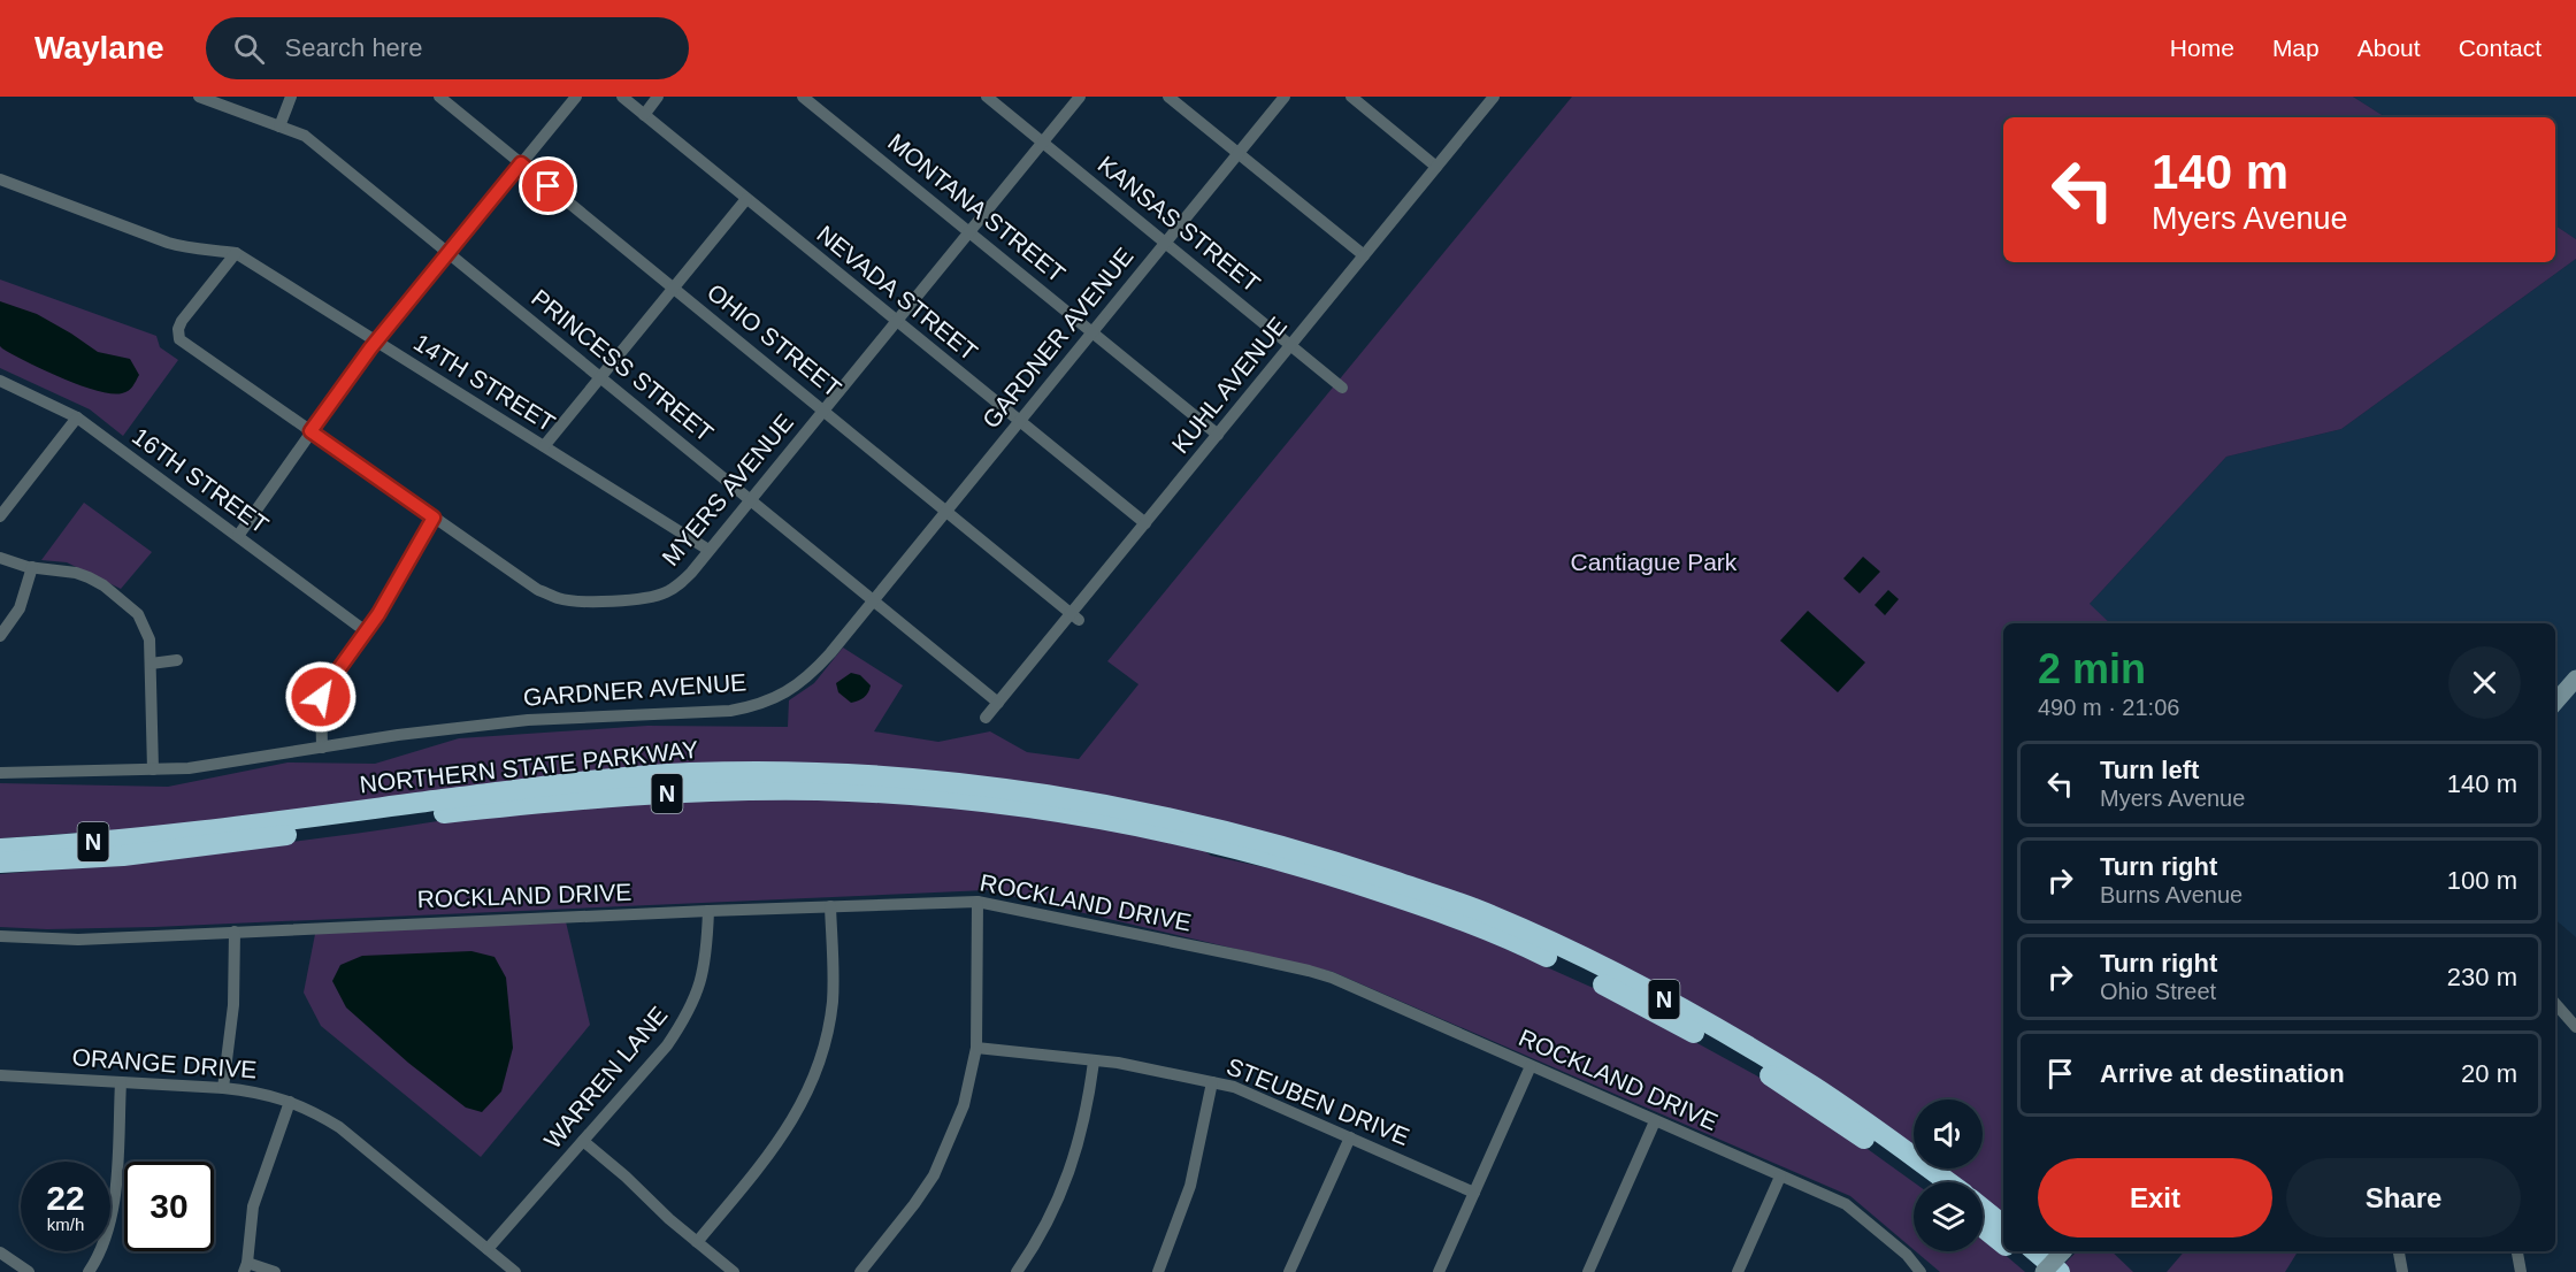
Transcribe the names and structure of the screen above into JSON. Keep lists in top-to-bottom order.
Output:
{
  "streets": {
    "highway": ["NORTHERN STATE PARKWAY", "N"],
    "street": [
      "MONTANA STREET",
      "KANSAS STREET",
      "NEVADA STREET",
      "GARDNER AVENUE",
      "OHIO STREET",
      "PRINCESS STREET",
      "14TH STREET",
      "KUHL AVENUE",
      "16TH STREET",
      "MYERS AVENUE",
      "ROCKLAND DRIVE",
      "ORANGE DRIVE",
      "WARREN LANE",
      "STEUBEN DRIVE"
    ]
  },
  "crossings": [
    ["MONTANA STREET", "GARDNER AVENUE"],
    ["MONTANA STREET", "KUHL AVENUE"],
    ["MONTANA STREET", "MYERS AVENUE"],
    ["KANSAS STREET", "GARDNER AVENUE"],
    ["KANSAS STREET", "KUHL AVENUE"],
    ["KANSAS STREET", "MYERS AVENUE"],
    ["NEVADA STREET", "GARDNER AVENUE"],
    ["NEVADA STREET", "KUHL AVENUE"],
    ["NEVADA STREET", "MYERS AVENUE"],
    ["GARDNER AVENUE", "OHIO STREET"],
    ["GARDNER AVENUE", "PRINCESS STREET"],
    ["OHIO STREET", "KUHL AVENUE"],
    ["OHIO STREET", "MYERS AVENUE"],
    ["PRINCESS STREET", "KUHL AVENUE"],
    ["PRINCESS STREET", "MYERS AVENUE"],
    ["14TH STREET", "MYERS AVENUE"],
    ["ROCKLAND DRIVE", "WARREN LANE"],
    ["ORANGE DRIVE", "WARREN LANE"]
  ],
  "parks": ["Cantiague Park"],
  "page": {
    "header": "Waylane",
    "search": "Search here",
    "nav": [
      "Home",
      "Map",
      "About",
      "Contact"
    ],
    "turn": ["140 m", "Myers Avenue"],
    "heading": ["2 min", "490 m · 21:06"],
    "list": [
      {
        "name": "Turn left",
        "note": "Myers Avenue",
        "value": "140 m"
      },
      {
        "name": "Turn right",
        "note": "Burns Avenue",
        "value": "100 m"
      },
      {
        "name": "Turn right",
        "note": "Ohio Street",
        "value": "230 m"
      },
      {
        "name": "Arrive at destination",
        "value": "20 m"
      }
    ],
    "buttons": ["Exit", "Share"],
    "speed": "22 km/h",
    "limit": "30"
  }
}
